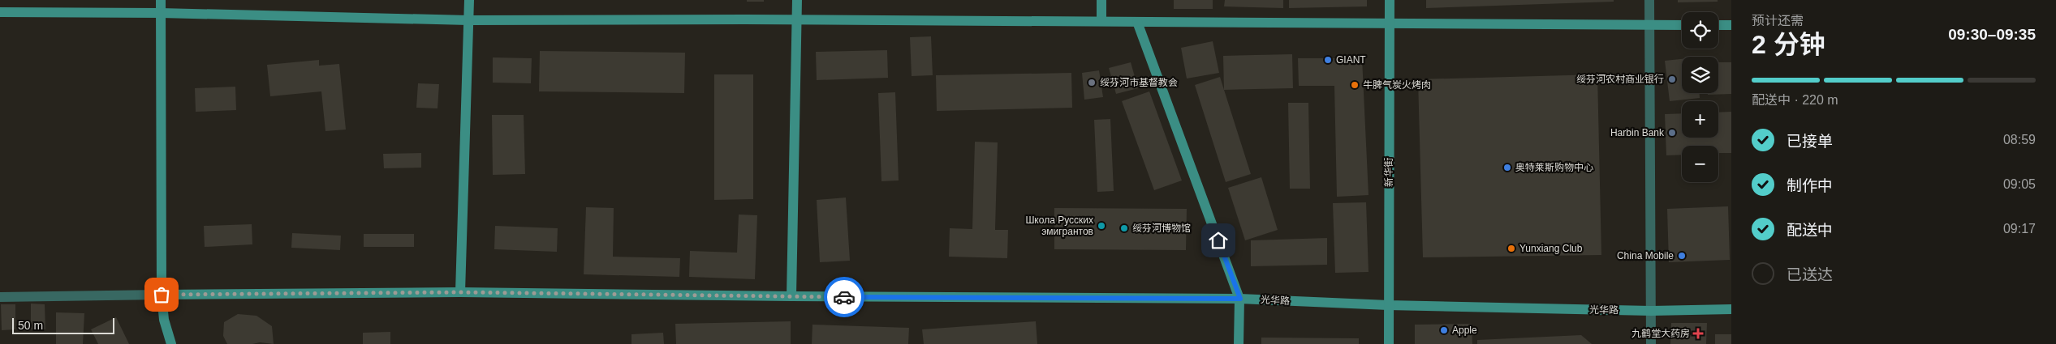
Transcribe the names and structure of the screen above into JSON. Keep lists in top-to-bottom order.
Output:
{
  "streets": {
    "street": ["新华街", "光华路"]
  },
  "crossings": [
    ["新华街", "光华路"]
  ],
  "places": {
    "other": [
      "GIANT",
      "绥芬河农村商业银行",
      "绥芬河市基督教会",
      "牛脾气炭火烤肉",
      "Harbin Bank",
      "奥特莱斯购物中心",
      "Школа Русских эмигрантов",
      "绥芬河博物馆",
      "Yunxiang Club",
      "China Mobile",
      "Apple"
    ],
    "health": ["九鹤堂大药房"]
  },
  "scale_bar": "50 m",
  "page": {
    "heading": ["2 分钟", "预计还需", "09:30–09:35"],
    "map_buttons": ["+", "−"],
    "bar": "配送中 · 220 m",
    "list": [
      ["已接单", "08:59"],
      ["制作中", "09:05"],
      ["配送中", "09:17"],
      "已送达"
    ],
    "scale": "50 m"
  }
}
